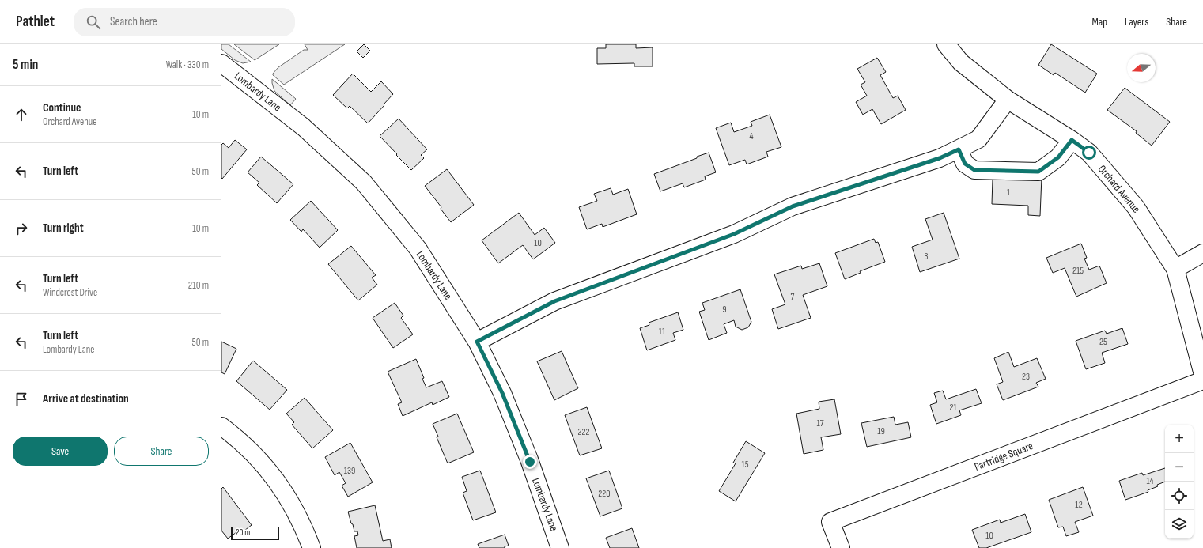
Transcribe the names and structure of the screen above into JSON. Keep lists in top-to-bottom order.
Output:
{
  "streets": {
    "street": ["Lombardy Lane", "Orchard Avenue", "Partridge Square"]
  },
  "house_numbers": [
    "4",
    "1",
    "10",
    "3",
    "215",
    "7",
    "9",
    "11",
    "25",
    "23",
    "21",
    "17",
    "19",
    "222",
    "15",
    "139",
    "14",
    "220",
    "12",
    "10"
  ],
  "scale_bar": "20 m",
  "north": "left",
  "page": {
    "header": "Pathlet",
    "search": "Search here",
    "nav": ["Map", "Layers", "Share"],
    "heading": ["5 min", "Walk · 330 m"],
    "list": [
      ["Continue", "Orchard Avenue", "10 m"],
      ["Turn left", "50 m"],
      ["Turn right", "10 m"],
      ["Turn left", "Windcrest Drive", "210 m"],
      ["Turn left", "Lombardy Lane", "50 m"],
      "Arrive at destination"
    ],
    "map_buttons": ["+", "−"],
    "buttons": ["Save", "Share"],
    "scale": "20 m"
  }
}
